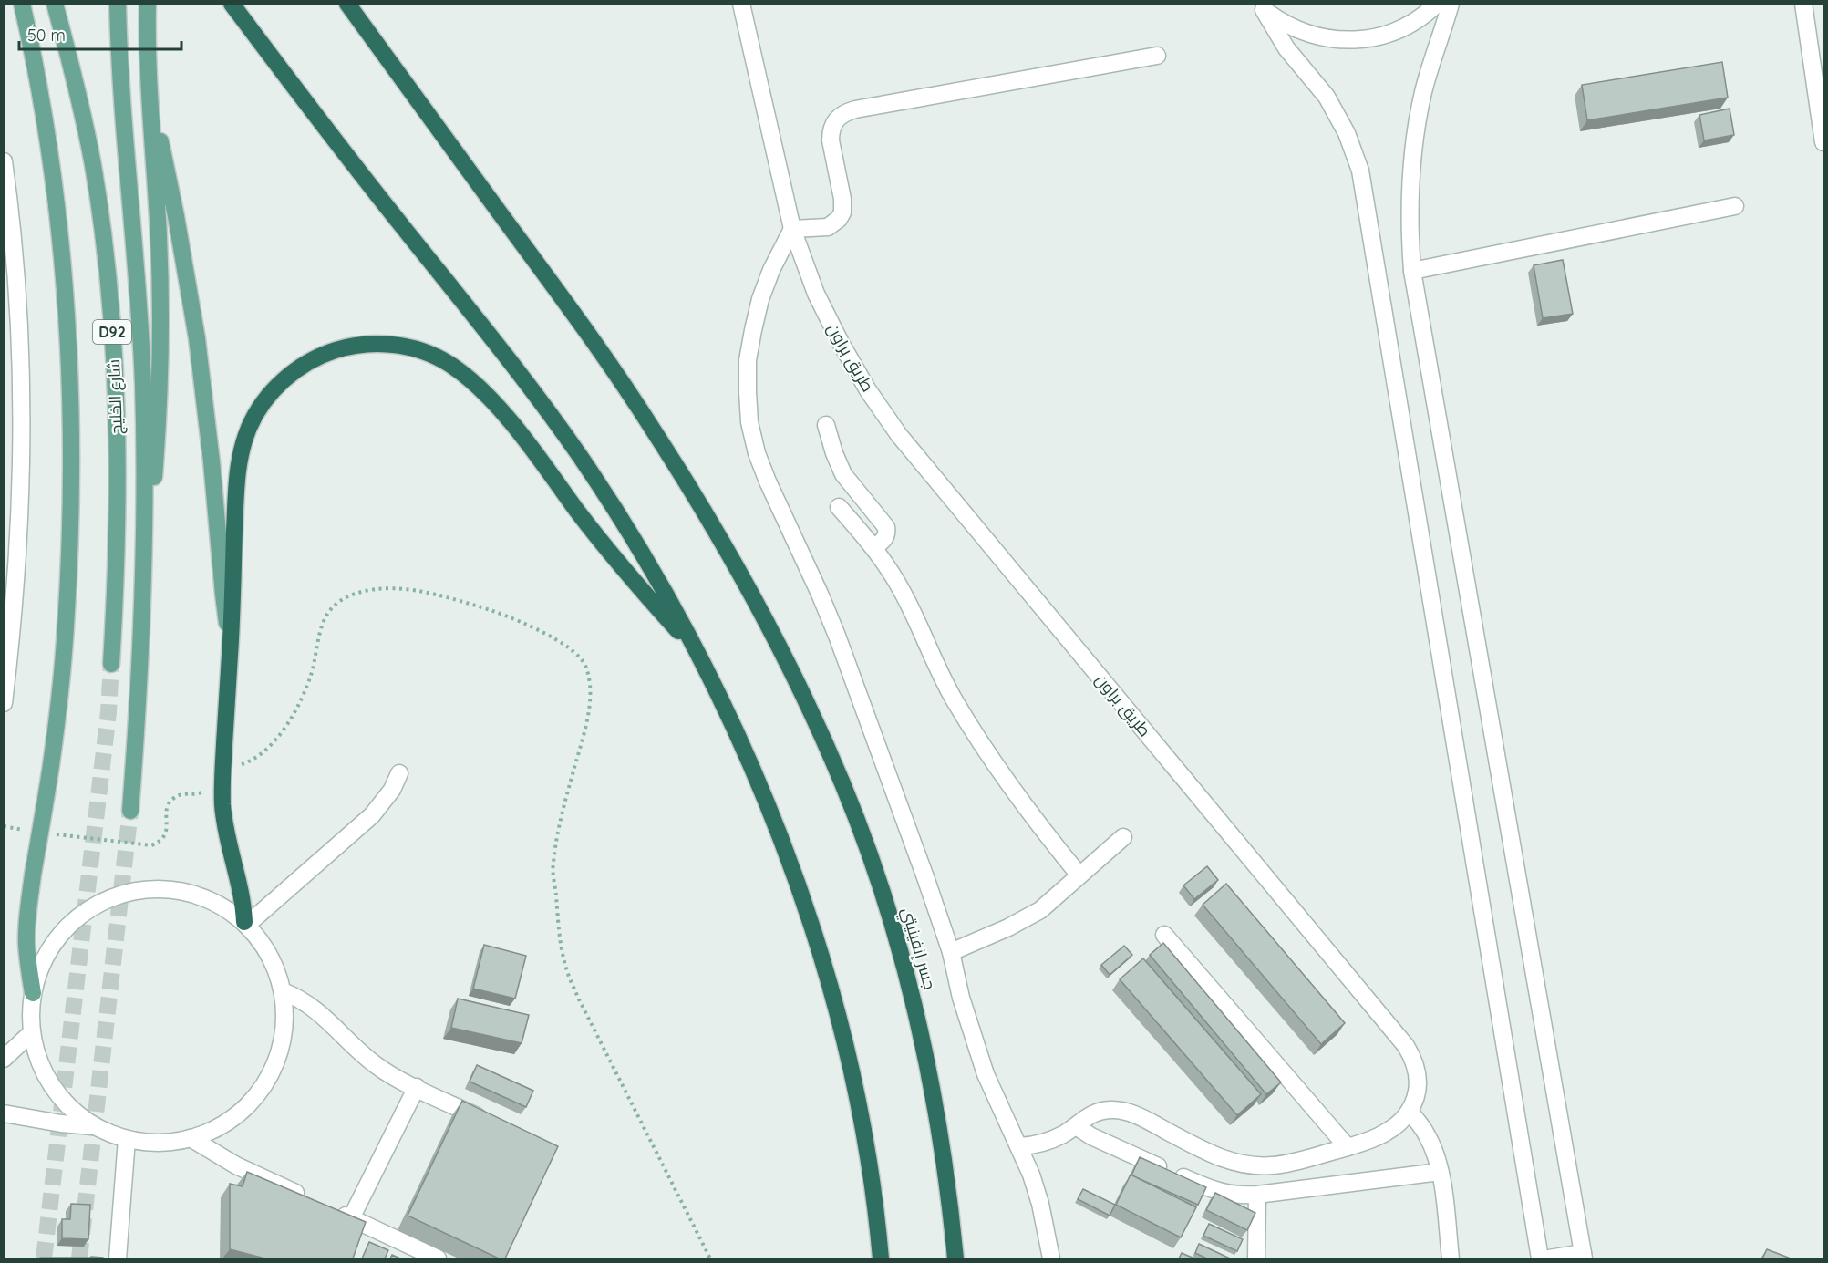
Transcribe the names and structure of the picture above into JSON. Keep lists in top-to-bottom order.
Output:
{
  "streets": {
    "highway": ["جسر إنفينيتي"],
    "main road": ["D92", "شارع الخليج"],
    "street": ["طريق براون"]
  },
  "scale_bar": "50 m"
}
